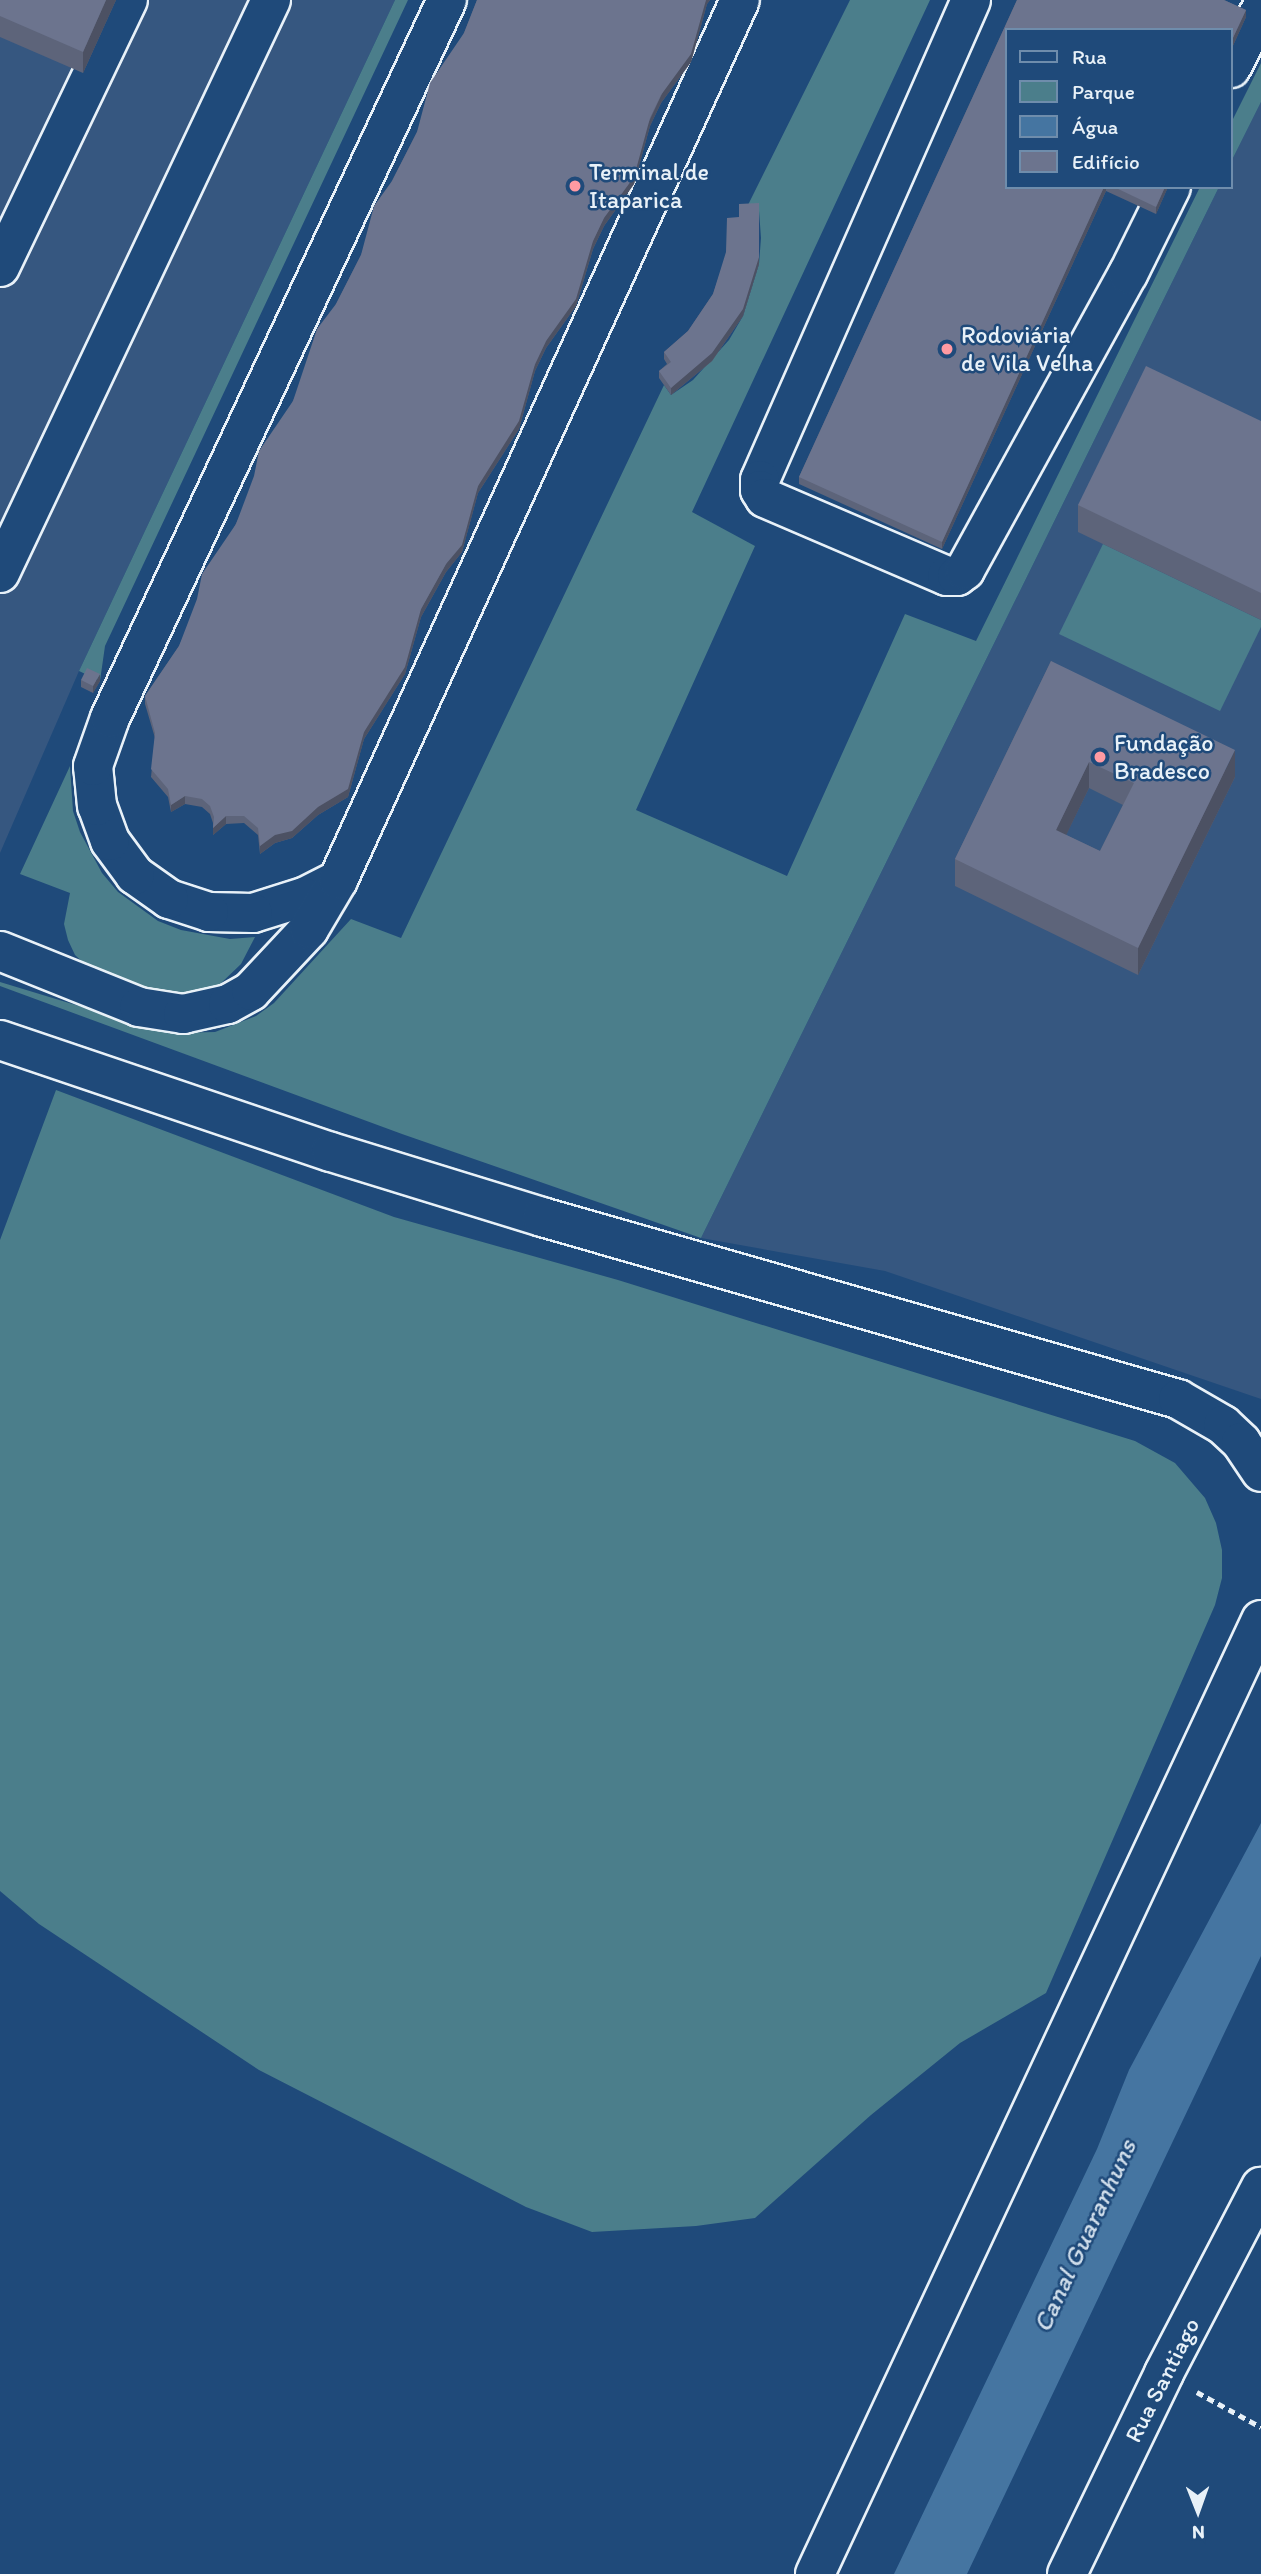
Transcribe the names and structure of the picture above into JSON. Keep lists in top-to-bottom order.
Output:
{
  "streets": {
    "street": ["Rua Santiago"]
  },
  "water": ["Canal Guaranhuns"],
  "places": ["Terminal de Itaparica", "Rodoviária de Vila Velha", "Fundação Bradesco"],
  "legend": [
    "Rua",
    "Parque",
    "Água",
    "Edifício"
  ],
  "north": "bottom"
}
